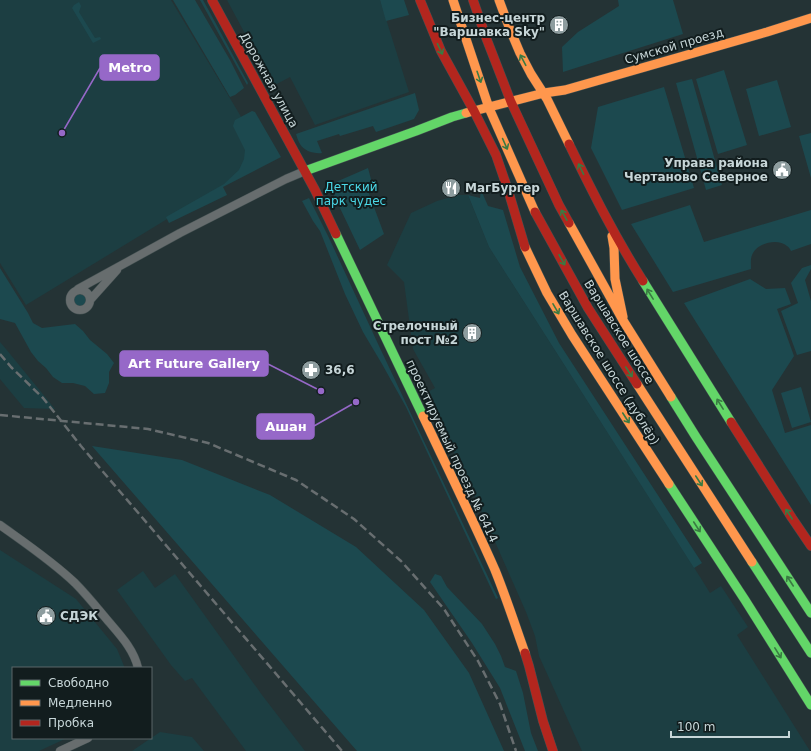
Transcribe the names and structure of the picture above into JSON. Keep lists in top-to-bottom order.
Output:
{
  "streets": {
    "main road": [
      "Сумской проезд",
      "Дорожная улица",
      "Варшавское шоссе",
      "Варшавское шоссе (дублёр)",
      "проектируемый проезд № 6414"
    ]
  },
  "crossings": [
    ["Сумской проезд", "Дорожная улица"],
    ["Сумской проезд", "Варшавское шоссе"],
    ["Сумской проезд", "Варшавское шоссе (дублёр)"],
    ["Сумской проезд", "проектируемый проезд № 6414"],
    ["Дорожная улица", "проектируемый проезд № 6414"]
  ],
  "parks": ["Детский парк чудес"],
  "places": {
    "building": ["Бизнес-центр \"Варшавка Sky\"", "Стрелочный пост №2"],
    "other": ["Metro", "Art Future Gallery", "Ашан"],
    "public building": ["Управа района Чертаново Северное", "СДЭК"],
    "restaurant": ["МагБургер"],
    "pharmacy": ["36,6"]
  },
  "legend": ["Свободно", "Медленно", "Пробка"],
  "scale_bar": "100 m"
}
